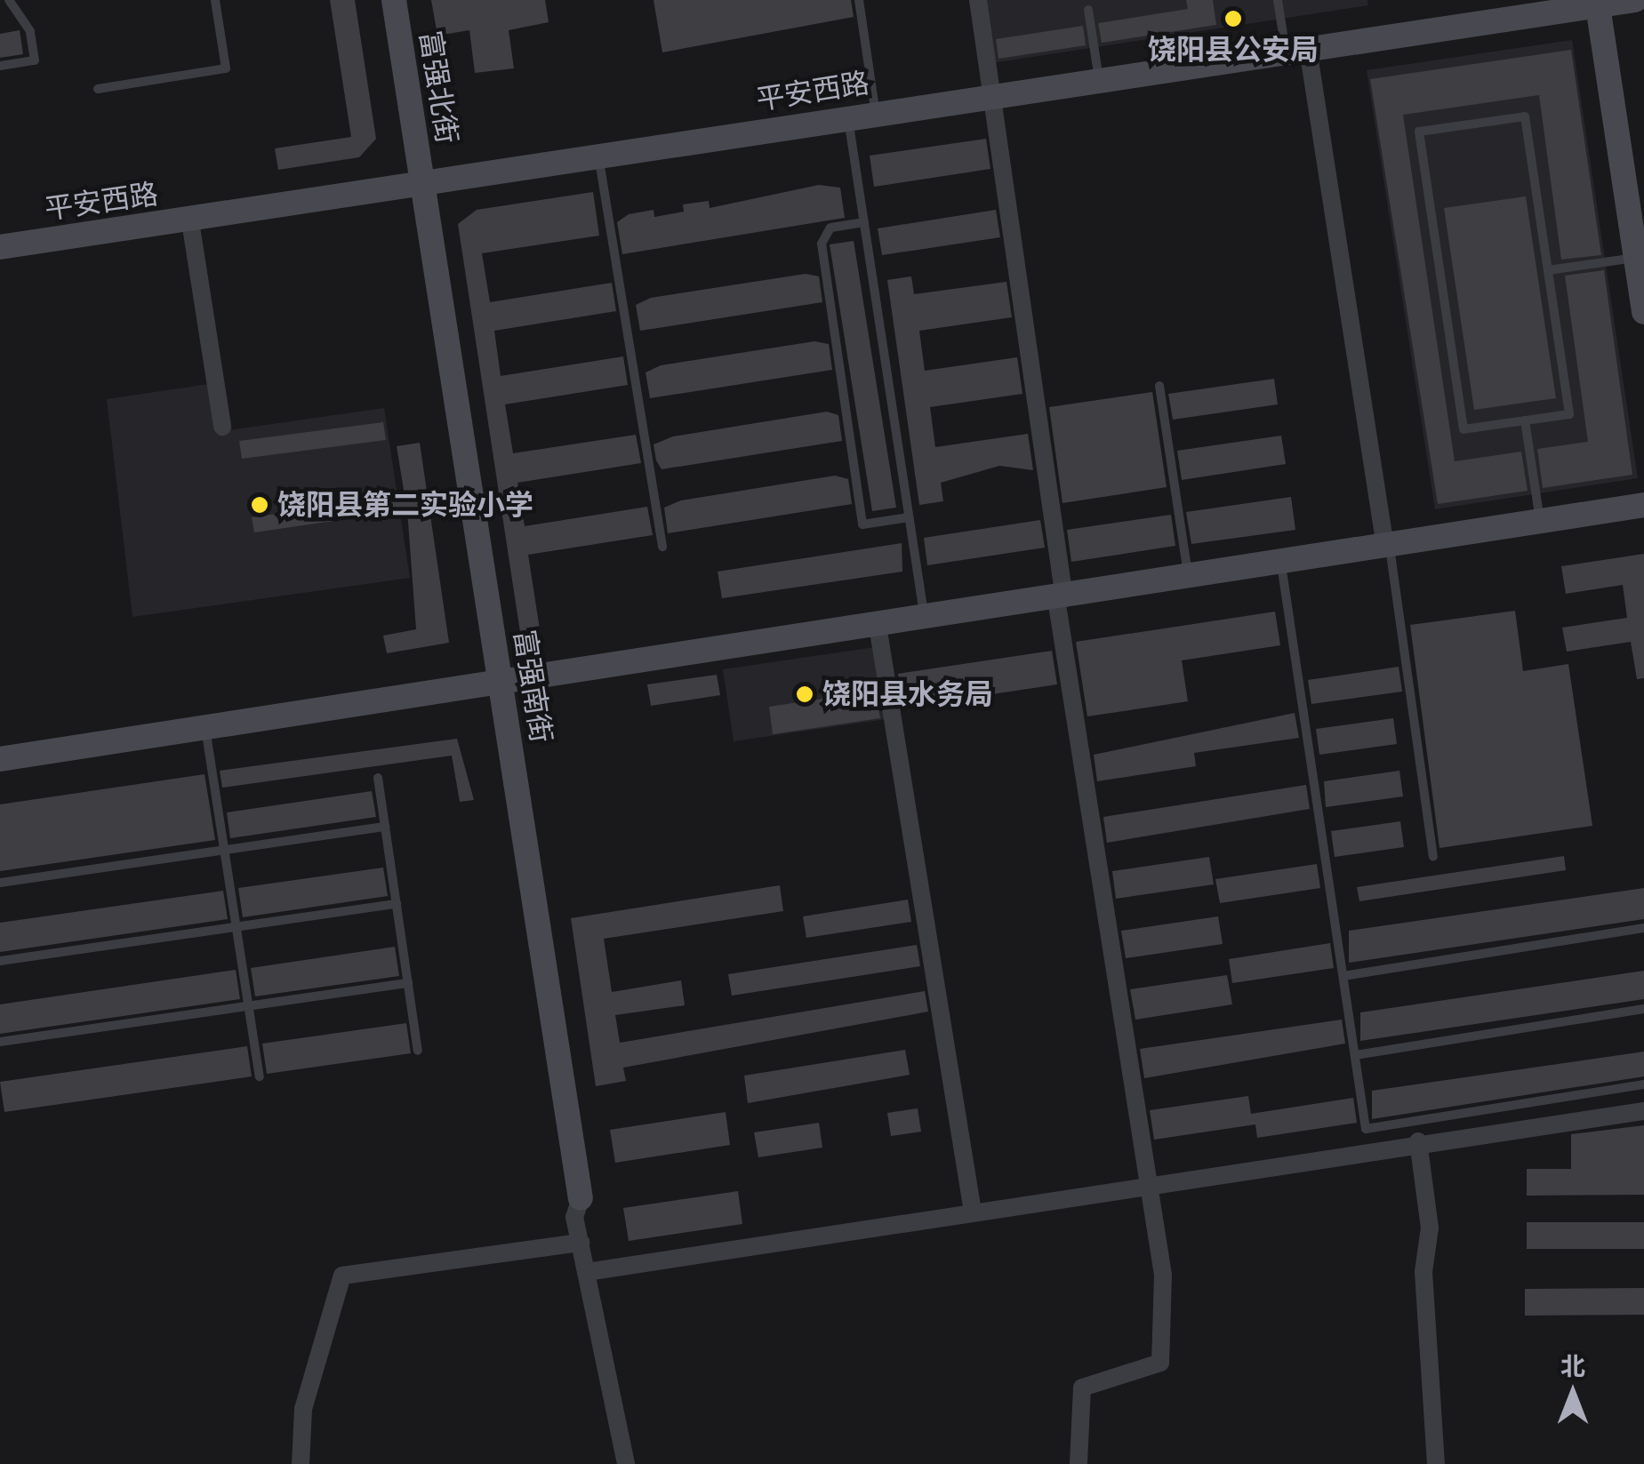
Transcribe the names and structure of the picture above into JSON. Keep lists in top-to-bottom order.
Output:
{
  "streets": {
    "street": ["富强北街", "平安西路", "富强南街"]
  },
  "crossings": [
    ["富强北街", "平安西路"],
    ["富强北街", "富强南街"],
    ["平安西路", "富强南街"]
  ],
  "places": ["饶阳县公安局", "饶阳县第二实验小学", "饶阳县水务局"],
  "north": "top"
}
